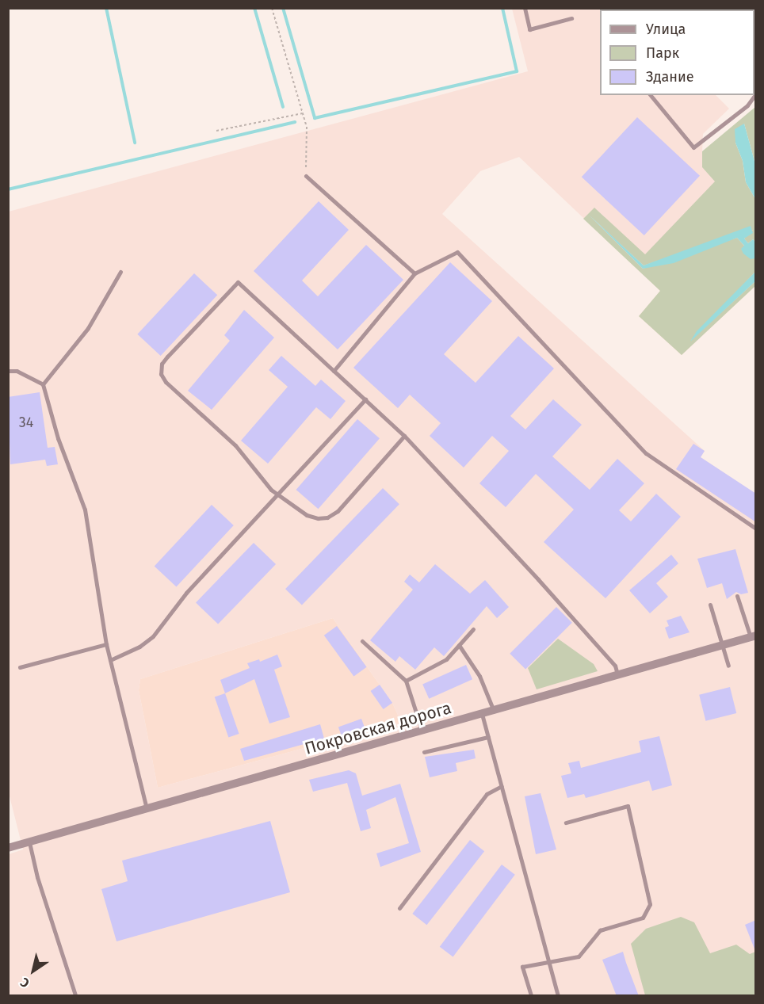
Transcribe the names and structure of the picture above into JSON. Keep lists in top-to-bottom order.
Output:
{
  "streets": {
    "street": ["Покровская дорога"]
  },
  "house_numbers": ["34"],
  "legend": ["Улица", "Парк", "Здание"],
  "north": "bottom left"
}
